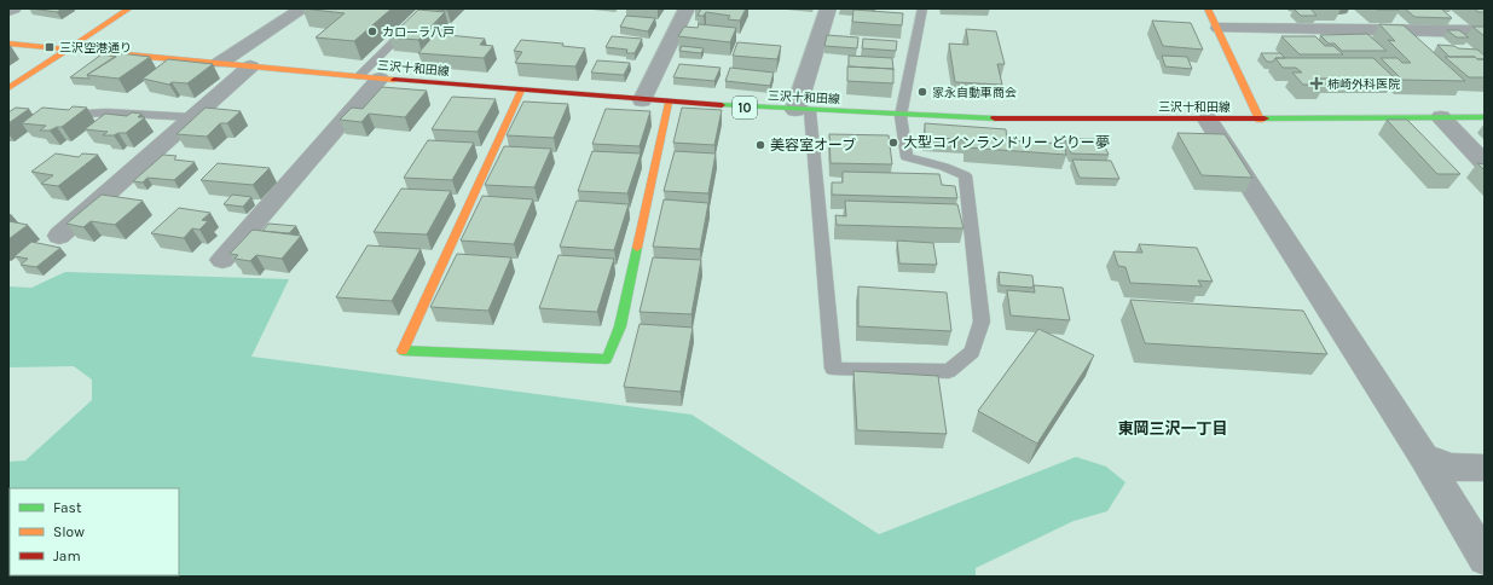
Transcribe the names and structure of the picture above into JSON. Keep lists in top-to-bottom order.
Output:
{
  "streets": {
    "main road": ["三沢十和田線", "10"]
  },
  "districts": ["東岡三沢一丁目"],
  "places": {
    "other": [
      "カローラ八戸",
      "家永自動車商会",
      "大型コインランドリー どりー夢",
      "美容室オーブ"
    ],
    "transit": ["三沢空港通り"],
    "health": ["柿崎外科医院"]
  },
  "legend": ["Fast", "Slow", "Jam"]
}
